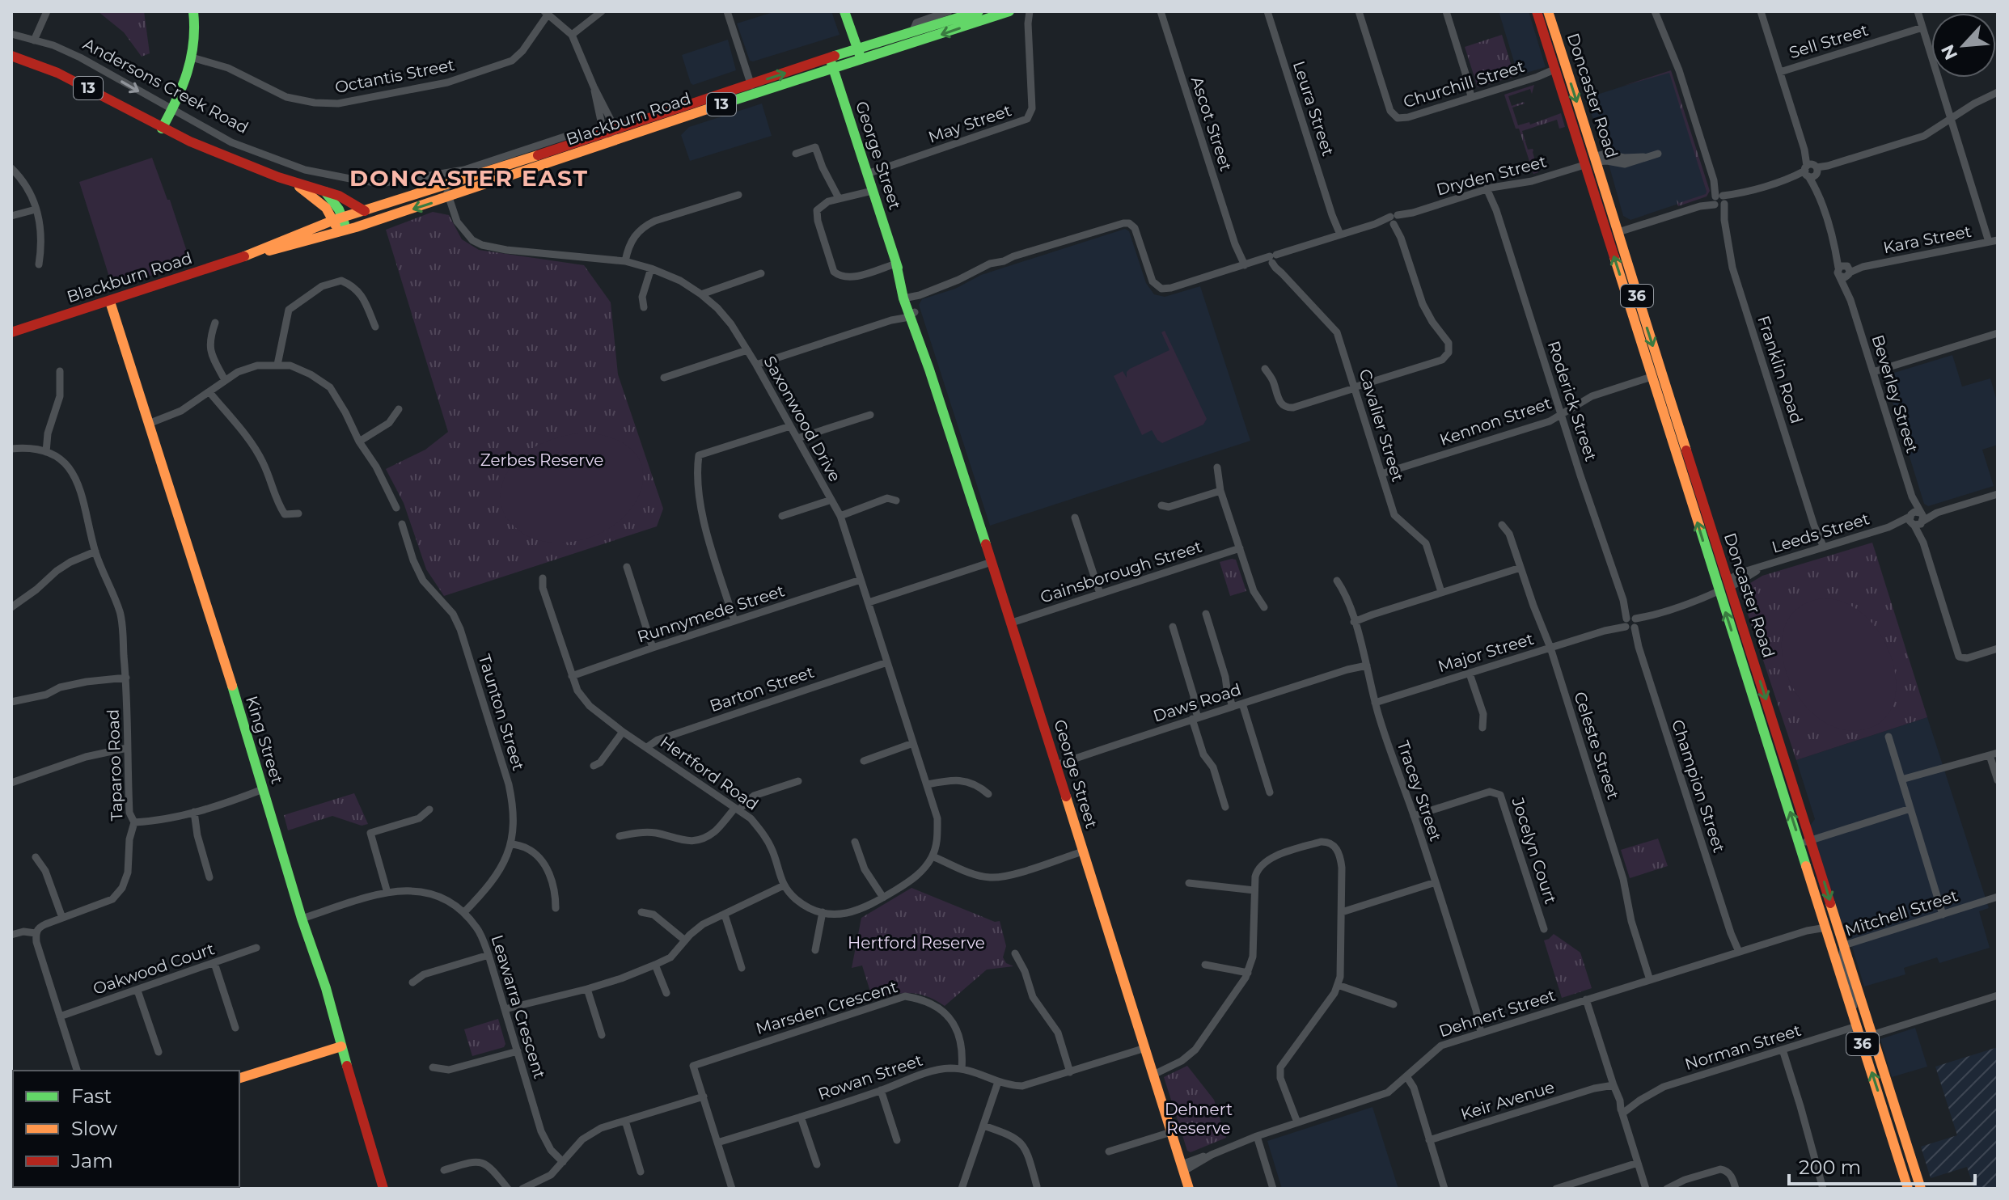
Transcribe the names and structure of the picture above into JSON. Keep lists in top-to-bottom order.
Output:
{
  "streets": {
    "main road": [
      "Andersons Creek Road",
      "13",
      "Doncaster Road",
      "Blackburn Road",
      "George Street",
      "36",
      "King Street"
    ],
    "street": [
      "Sell Street",
      "Octantis Street",
      "Churchill Street",
      "Leura Street",
      "May Street",
      "Ascot Street",
      "Dryden Street",
      "Kara Street",
      "Franklin Road",
      "Beverley Street",
      "Roderick Street",
      "Saxonwood Drive",
      "Kennon Street",
      "Cavalier Street",
      "Leeds Street",
      "Gainsborough Street",
      "Runnymede Street",
      "Major Street",
      "Barton Street",
      "Daws Road",
      "Taunton Street",
      "Celeste Street",
      "Taparoo Road",
      "Hertford Road",
      "Champion Street",
      "Tracey Street",
      "Jocelyn Court",
      "Mitchell Street",
      "Oakwood Court",
      "Leawarra Crescent",
      "Marsden Crescent",
      "Dehnert Street",
      "Norman Street",
      "Rowan Street",
      "Keir Avenue"
    ]
  },
  "crossings": [
    ["Sell Street", "Beverley Street"],
    ["Churchill Street", "Doncaster Road"],
    ["Andersons Creek Road", "13"],
    ["Andersons Creek Road", "Blackburn Road"],
    ["13", "Blackburn Road"],
    ["Doncaster Road", "Dryden Street"],
    ["Doncaster Road", "Kennon Street"],
    ["Doncaster Road", "Leeds Street"],
    ["Doncaster Road", "Major Street"],
    ["Doncaster Road", "Mitchell Street"],
    ["Doncaster Road", "Dehnert Street"],
    ["Doncaster Road", "Norman Street"],
    ["Leura Street", "Dryden Street"],
    ["Blackburn Road", "George Street"],
    ["Blackburn Road", "Saxonwood Drive"],
    ["Blackburn Road", "King Street"],
    ["May Street", "George Street"],
    ["Ascot Street", "Dryden Street"],
    ["George Street", "Dryden Street"],
    ["George Street", "Gainsborough Street"],
    ["George Street", "Daws Road"],
    ["George Street", "Dehnert Street"],
    ["George Street", "Rowan Street"],
    ["Dryden Street", "Roderick Street"],
    ["Dryden Street", "Cavalier Street"],
    ["Kara Street", "Beverley Street"],
    ["Franklin Road", "Leeds Street"],
    ["Beverley Street", "Leeds Street"],
    ["Roderick Street", "Kennon Street"],
    ["Roderick Street", "Major Street"],
    ["Roderick Street", "Champion Street"],
    ["Saxonwood Drive", "Runnymede Street"],
    ["Saxonwood Drive", "Barton Street"],
    ["Kennon Street", "Cavalier Street"],
    ["Runnymede Street", "Hertford Road"],
    ["Major Street", "Celeste Street"],
    ["Major Street", "Champion Street"],
    ["Major Street", "Tracey Street"],
    ["Barton Street", "Hertford Road"],
    ["Daws Road", "Tracey Street"],
    ["Taunton Street", "Leawarra Crescent"],
    ["King Street", "Leawarra Crescent"],
    ["Celeste Street", "Dehnert Street"],
    ["Champion Street", "Dehnert Street"],
    ["Tracey Street", "Jocelyn Court"],
    ["Tracey Street", "Dehnert Street"],
    ["Marsden Crescent", "Rowan Street"]
  ],
  "districts": ["DONCASTER EAST"],
  "parks": ["Zerbes Reserve", "Hertford Reserve", "Dehnert Reserve"],
  "legend": ["Fast", "Slow", "Jam"],
  "scale_bar": "200 m",
  "north": "bottom left"
}
